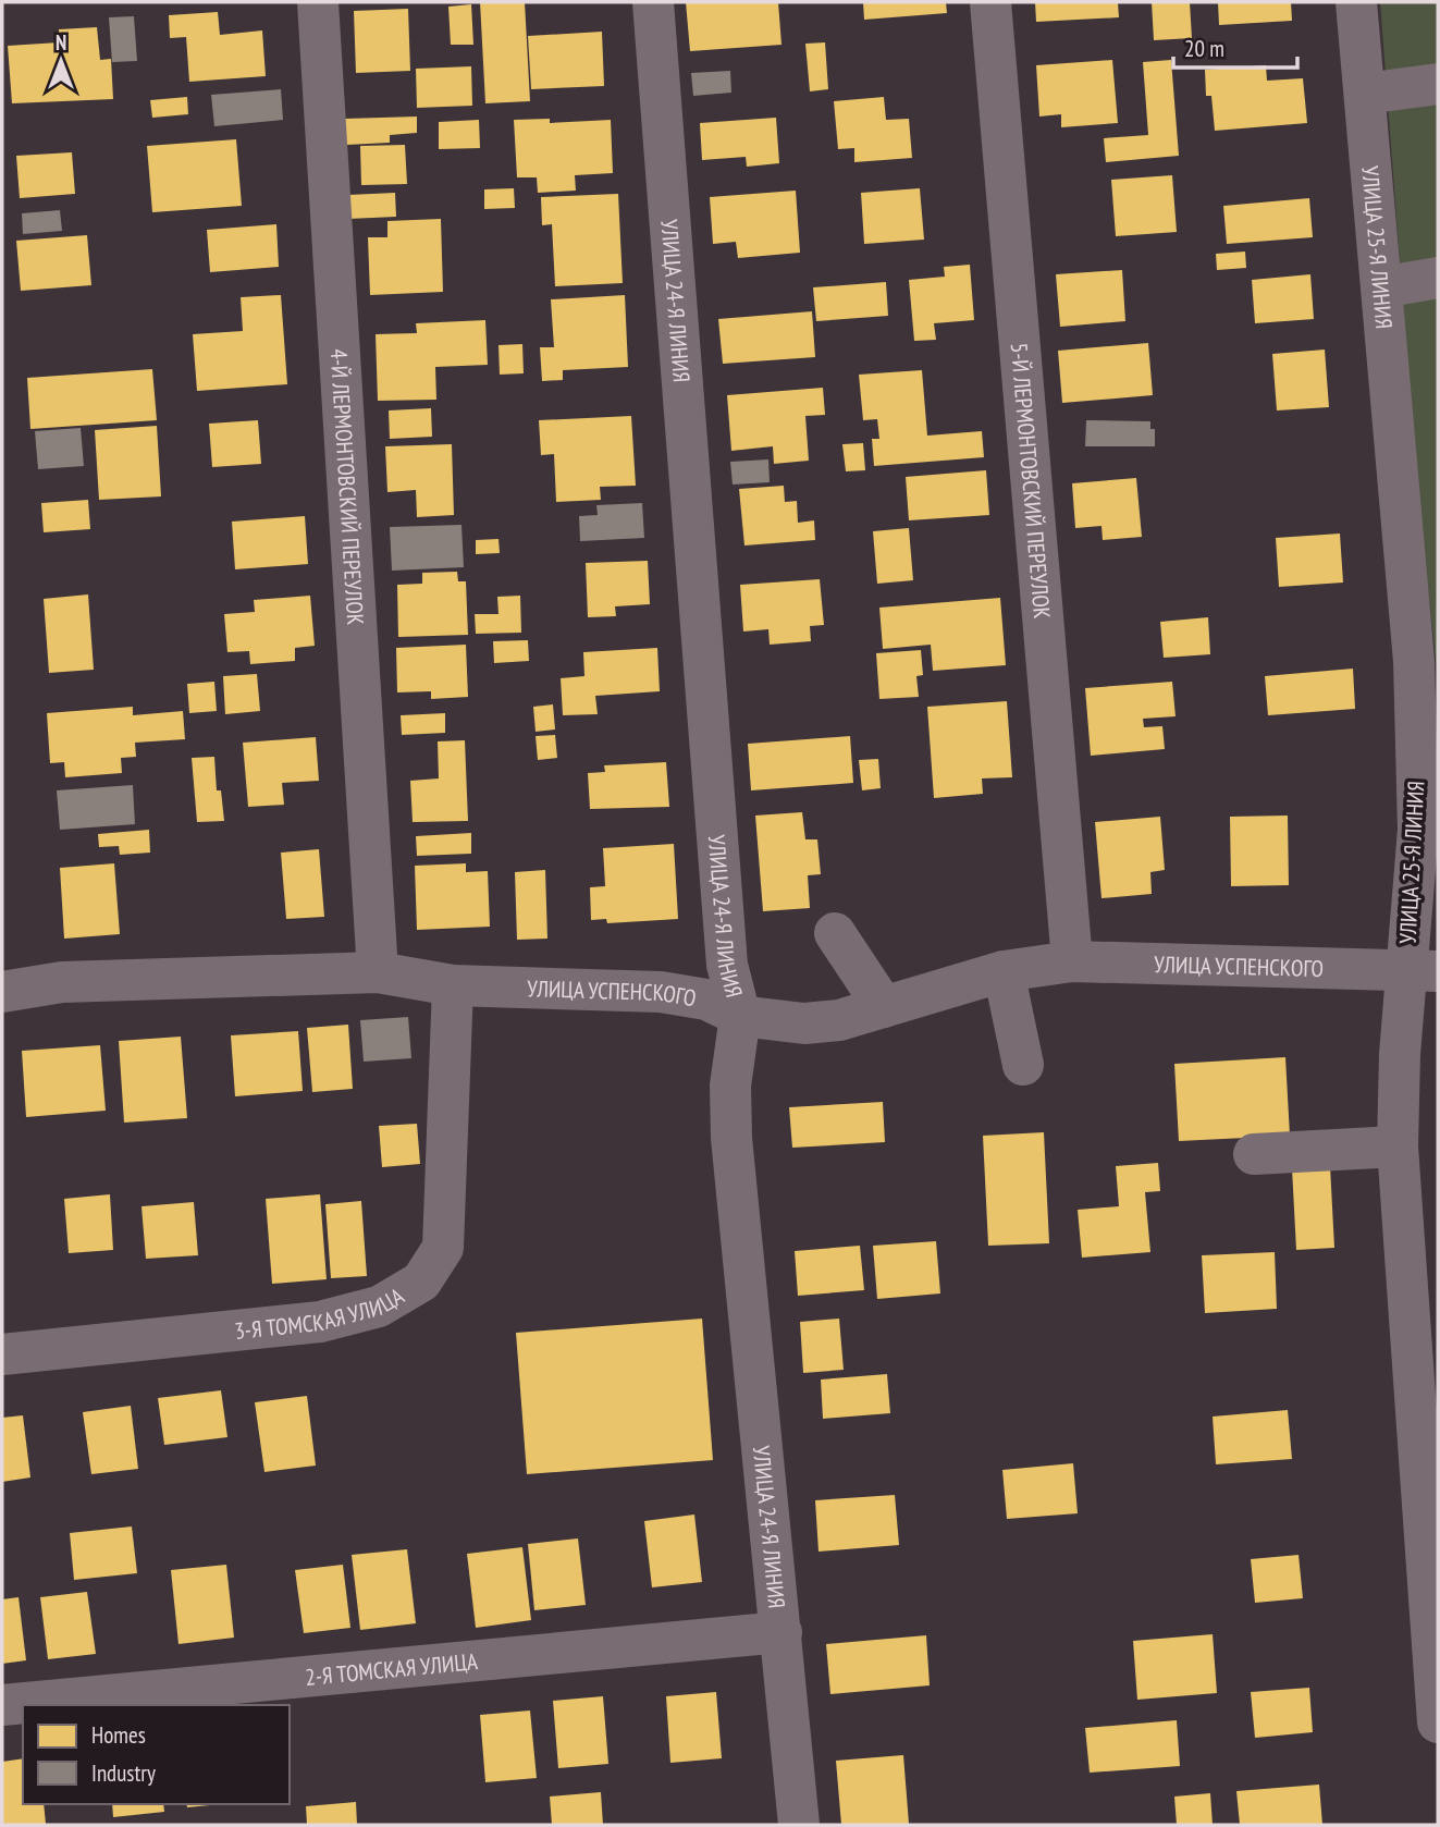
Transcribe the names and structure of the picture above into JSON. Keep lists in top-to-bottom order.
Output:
{
  "streets": {
    "street": [
      "УЛИЦА 25-Я ЛИНИЯ",
      "УЛИЦА 24-Я ЛИНИЯ",
      "5-Й ЛЕРМОНТОВСКИЙ ПЕРЕУЛОК",
      "4-Й ЛЕРМОНТОВСКИЙ ПЕРЕУЛОК",
      "УЛИЦА УСПЕНСКОГО",
      "3-Я ТОМСКАЯ УЛИЦА",
      "2-Я ТОМСКАЯ УЛИЦА"
    ]
  },
  "crossings": [
    ["УЛИЦА 25-Я ЛИНИЯ", "УЛИЦА УСПЕНСКОГО"],
    ["УЛИЦА 24-Я ЛИНИЯ", "УЛИЦА УСПЕНСКОГО"],
    ["УЛИЦА 24-Я ЛИНИЯ", "2-Я ТОМСКАЯ УЛИЦА"],
    ["5-Й ЛЕРМОНТОВСКИЙ ПЕРЕУЛОК", "УЛИЦА УСПЕНСКОГО"],
    ["4-Й ЛЕРМОНТОВСКИЙ ПЕРЕУЛОК", "УЛИЦА УСПЕНСКОГО"],
    ["УЛИЦА УСПЕНСКОГО", "3-Я ТОМСКАЯ УЛИЦА"]
  ],
  "legend": ["Homes", "Industry"],
  "scale_bar": "20 m",
  "north": "top"
}
